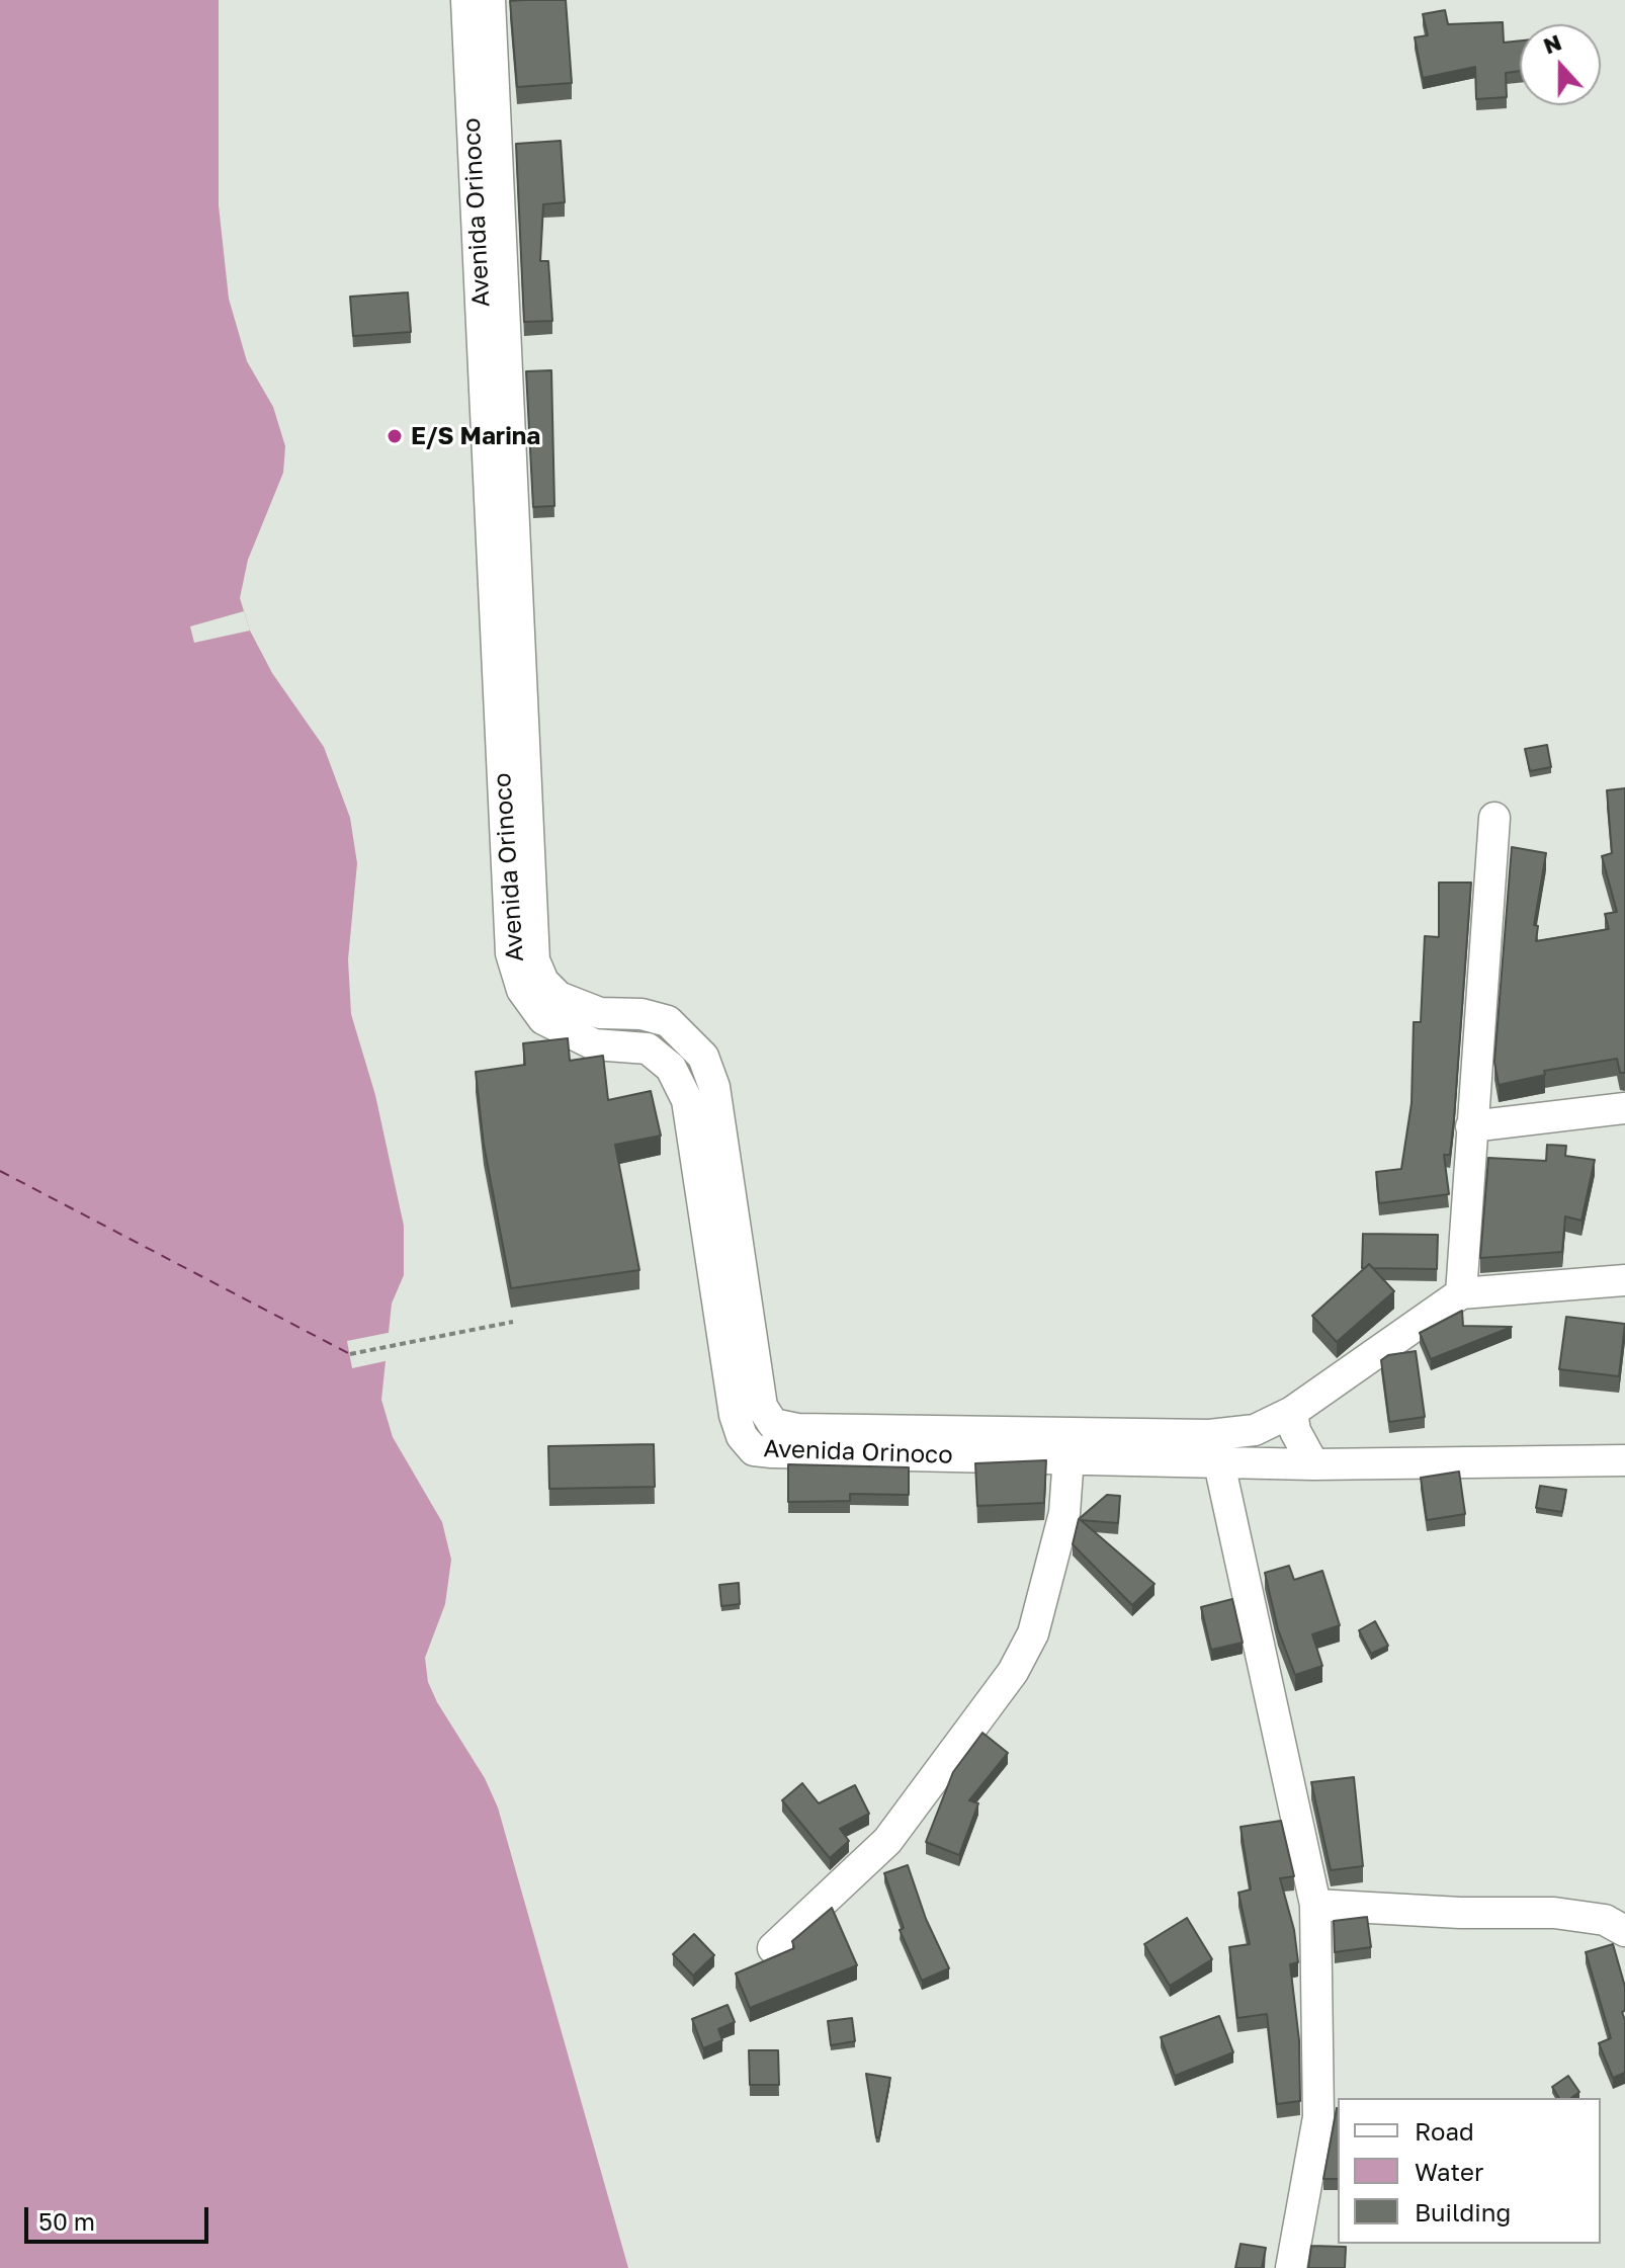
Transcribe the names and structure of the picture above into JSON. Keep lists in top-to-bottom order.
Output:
{
  "streets": {
    "street": ["Avenida Orinoco"]
  },
  "places": ["E/S Marina"],
  "legend": ["Road", "Water", "Building"],
  "scale_bar": "50 m",
  "north": "top"
}
